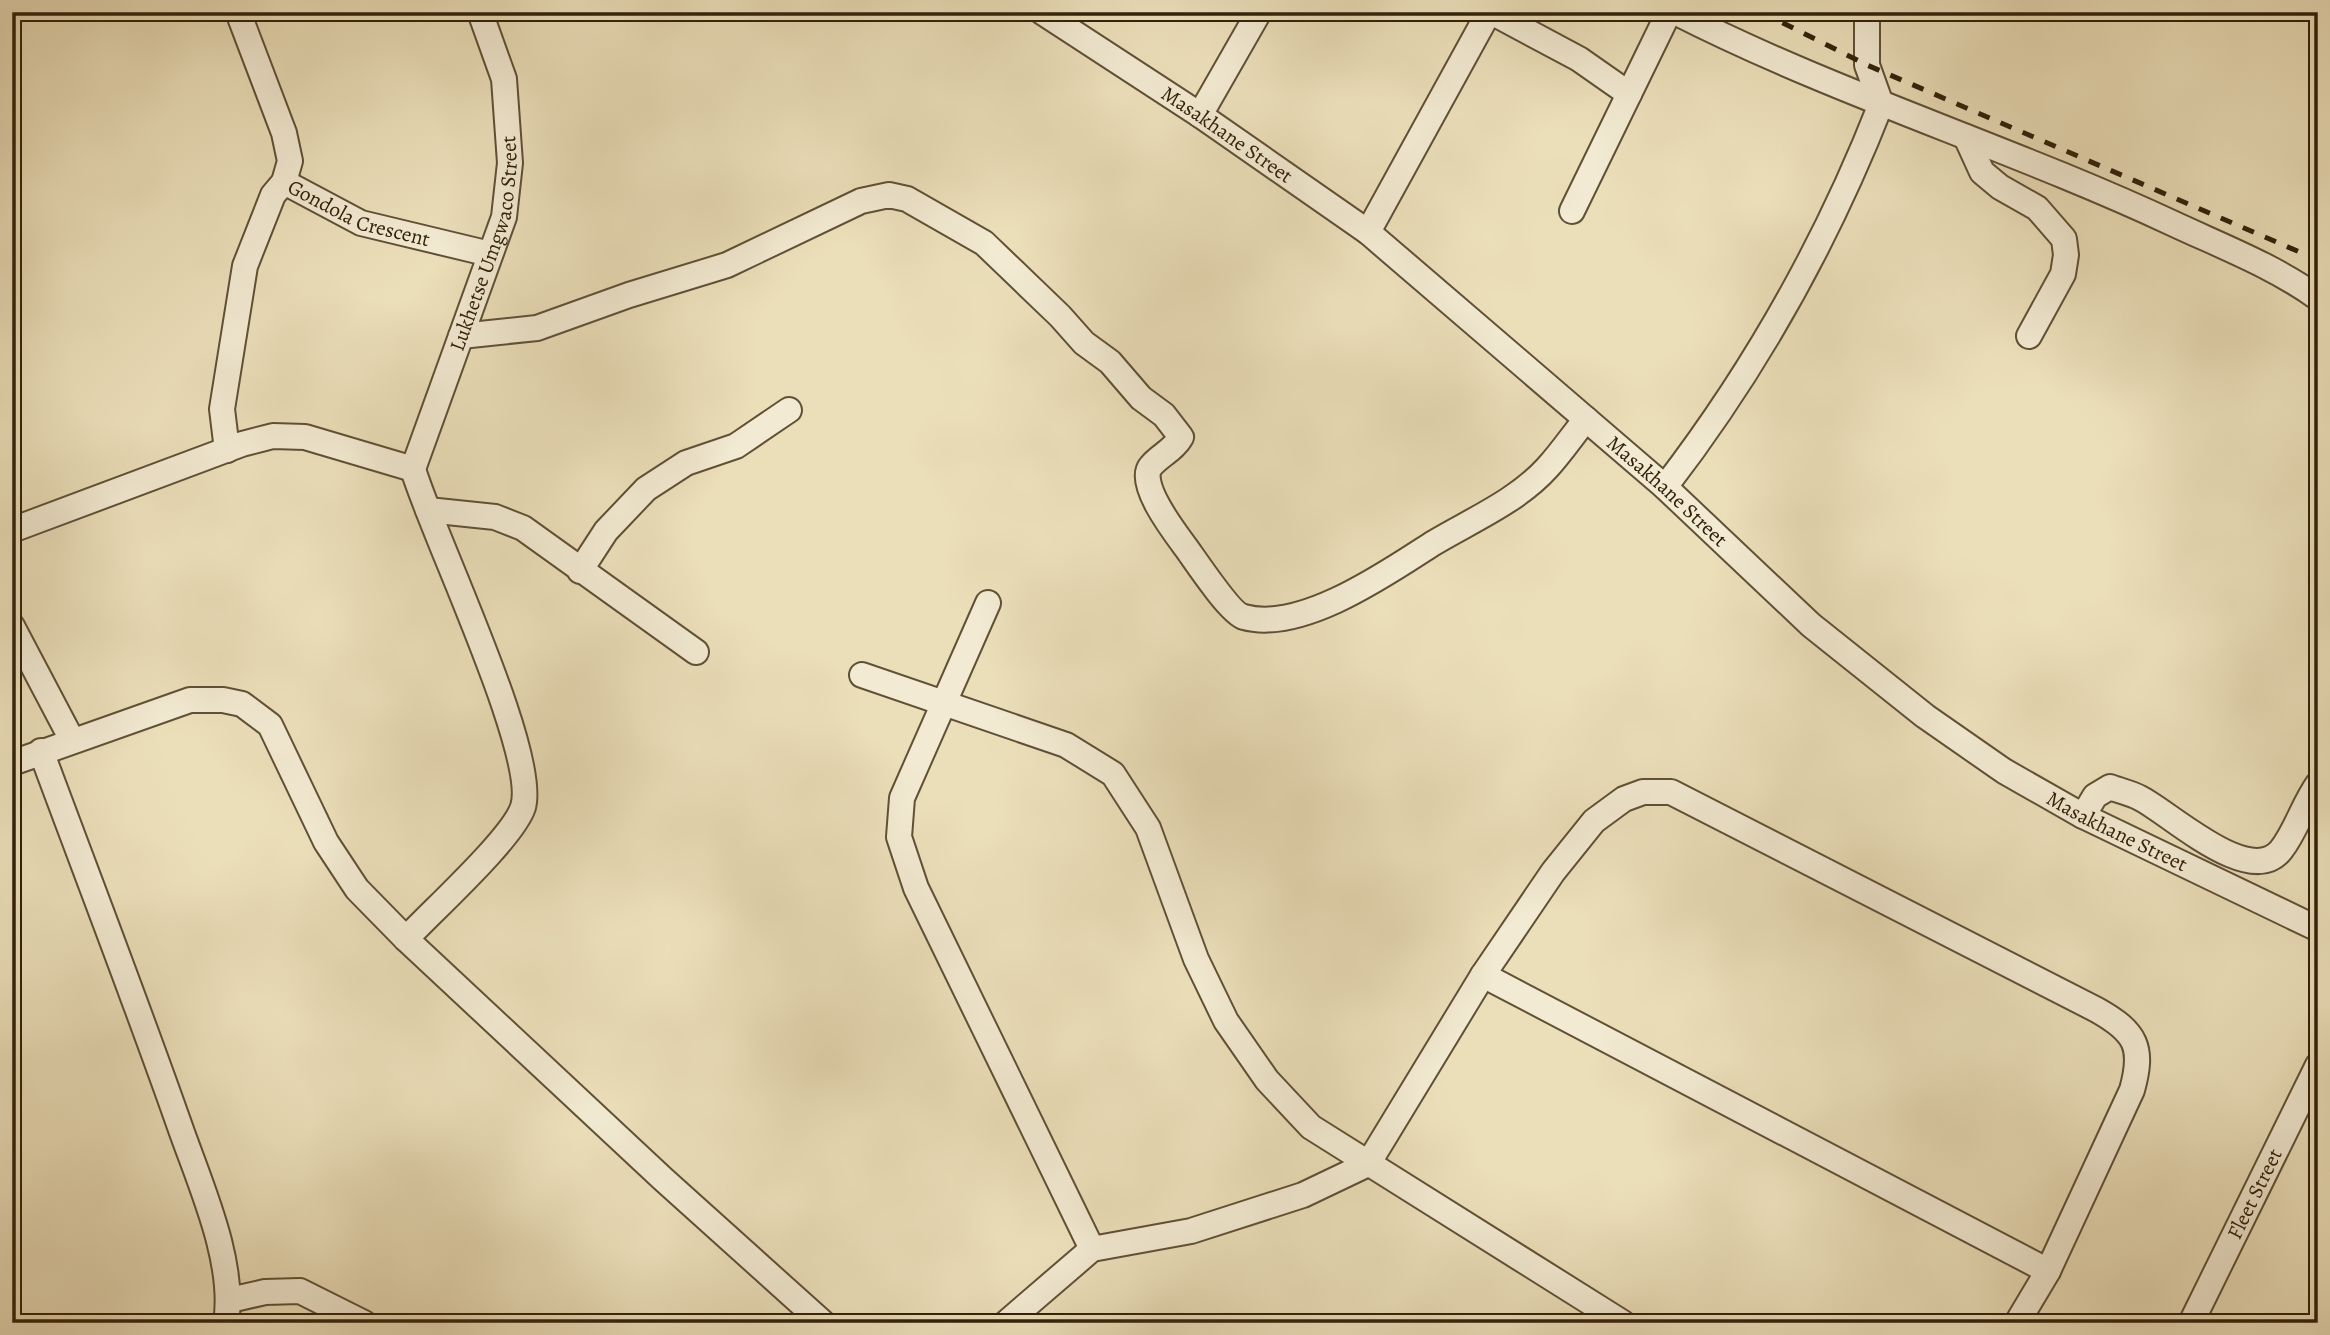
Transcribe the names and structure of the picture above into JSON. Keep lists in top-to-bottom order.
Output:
{
  "streets": {
    "street": [
      "Masakhane Street",
      "Gondola Crescent",
      "Lukhetse Umgwaco Street",
      "Fleet Street"
    ]
  },
  "crossings": [
    ["Gondola Crescent", "Lukhetse Umgwaco Street"]
  ]
}
